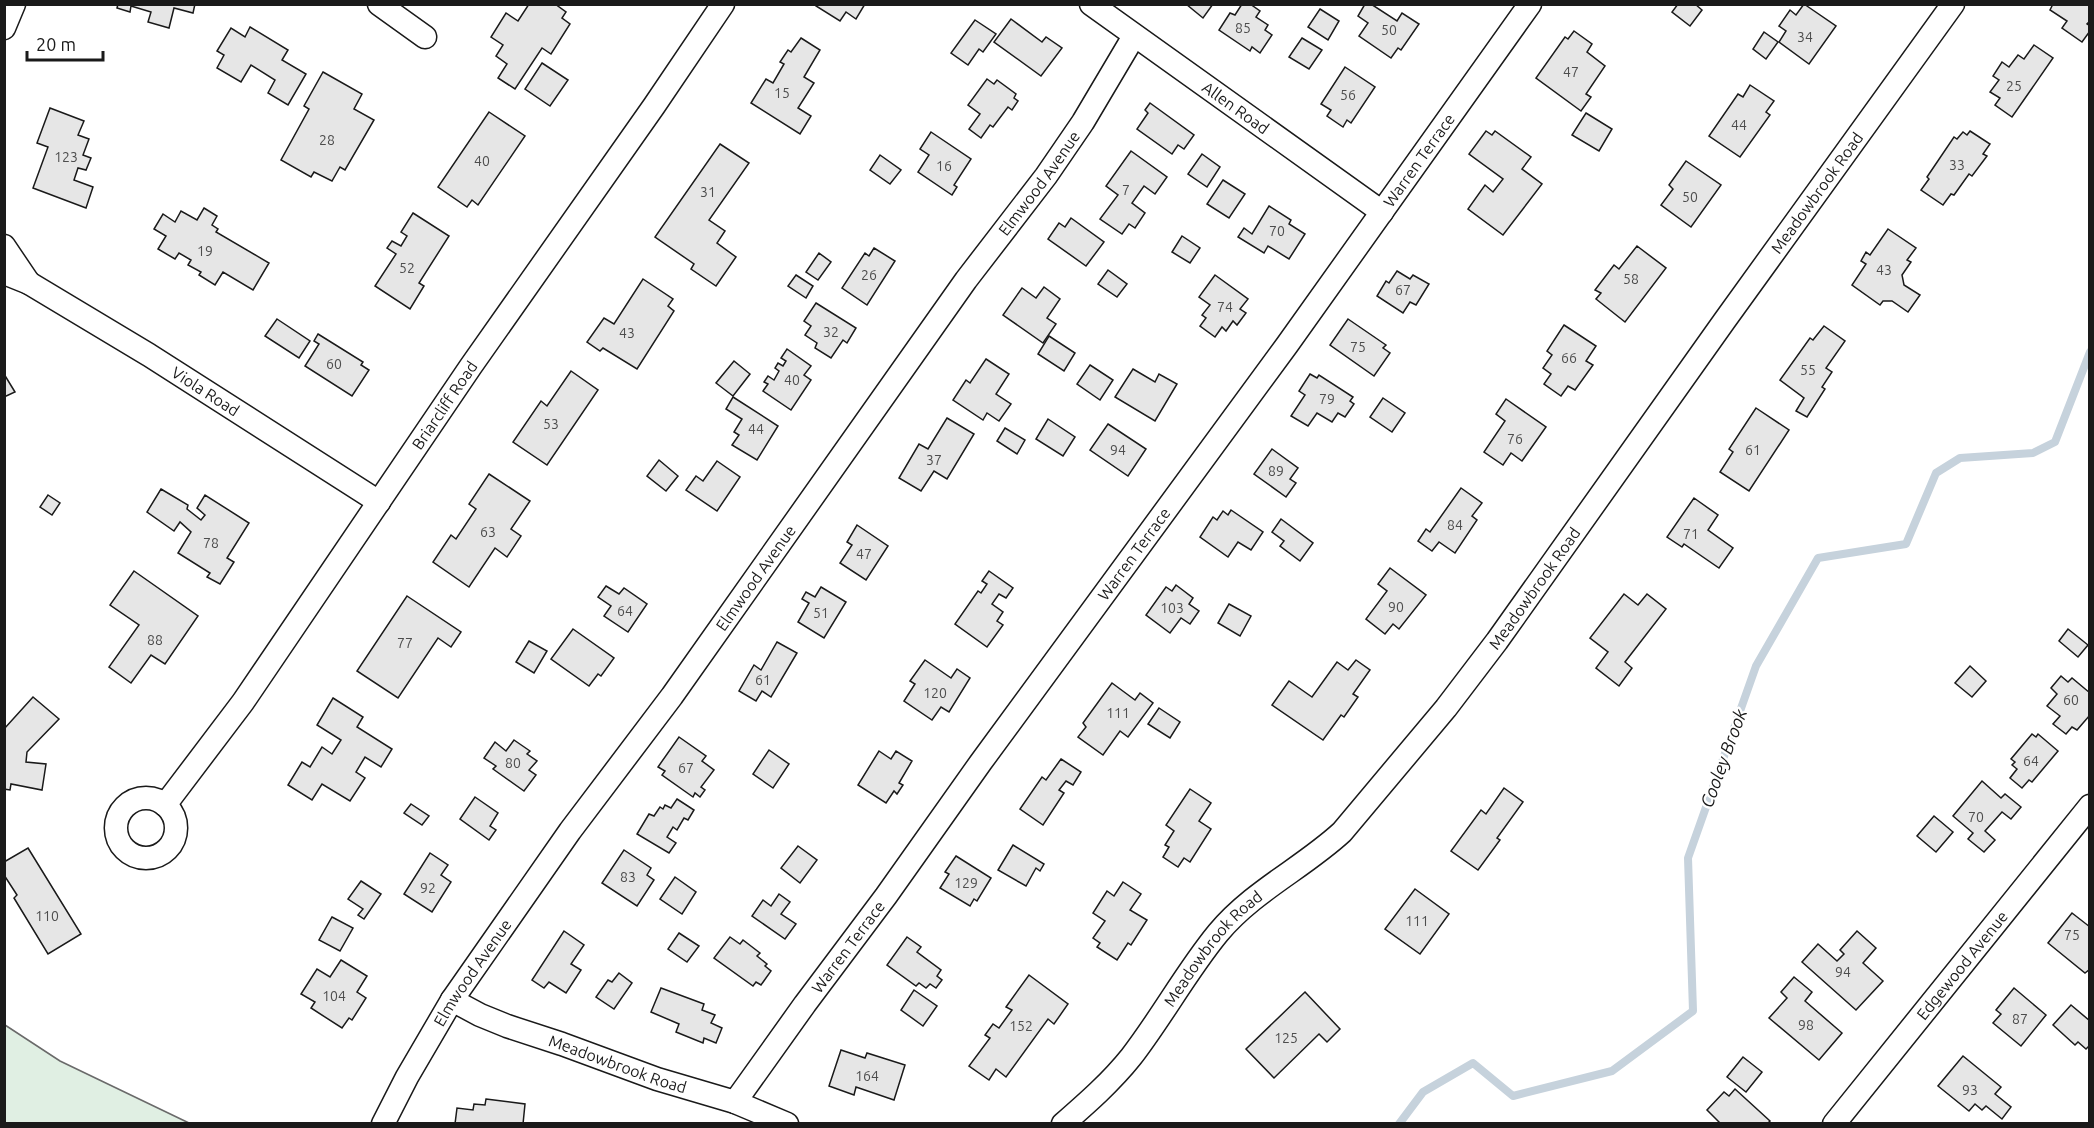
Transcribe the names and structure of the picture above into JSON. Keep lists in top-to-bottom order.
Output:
{
  "streets": {
    "street": [
      "Allen Road",
      "Warren Terrace",
      "Elmwood Avenue",
      "Meadowbrook Road",
      "Viola Road",
      "Briarcliff Road",
      "Edgewood Avenue"
    ]
  },
  "crossings": [
    ["Allen Road", "Warren Terrace"],
    ["Allen Road", "Elmwood Avenue"],
    ["Warren Terrace", "Meadowbrook Road"],
    ["Elmwood Avenue", "Meadowbrook Road"],
    ["Viola Road", "Briarcliff Road"]
  ],
  "water": ["Cooley Brook"],
  "house_numbers": [
    "85",
    "50",
    "34",
    "47",
    "25",
    "15",
    "56",
    "44",
    "28",
    "123",
    "40",
    "33",
    "16",
    "7",
    "31",
    "50",
    "70",
    "19",
    "52",
    "43",
    "26",
    "58",
    "67",
    "74",
    "32",
    "43",
    "75",
    "66",
    "60",
    "55",
    "40",
    "79",
    "53",
    "44",
    "76",
    "94",
    "61",
    "37",
    "89",
    "84",
    "63",
    "71",
    "78",
    "47",
    "90",
    "103",
    "64",
    "51",
    "88",
    "77",
    "61",
    "120",
    "60",
    "111",
    "64",
    "80",
    "67",
    "70",
    "83",
    "129",
    "92",
    "110",
    "111",
    "75",
    "94",
    "104",
    "87",
    "98",
    "152",
    "125",
    "164",
    "93"
  ],
  "scale_bar": "20 m"
}
